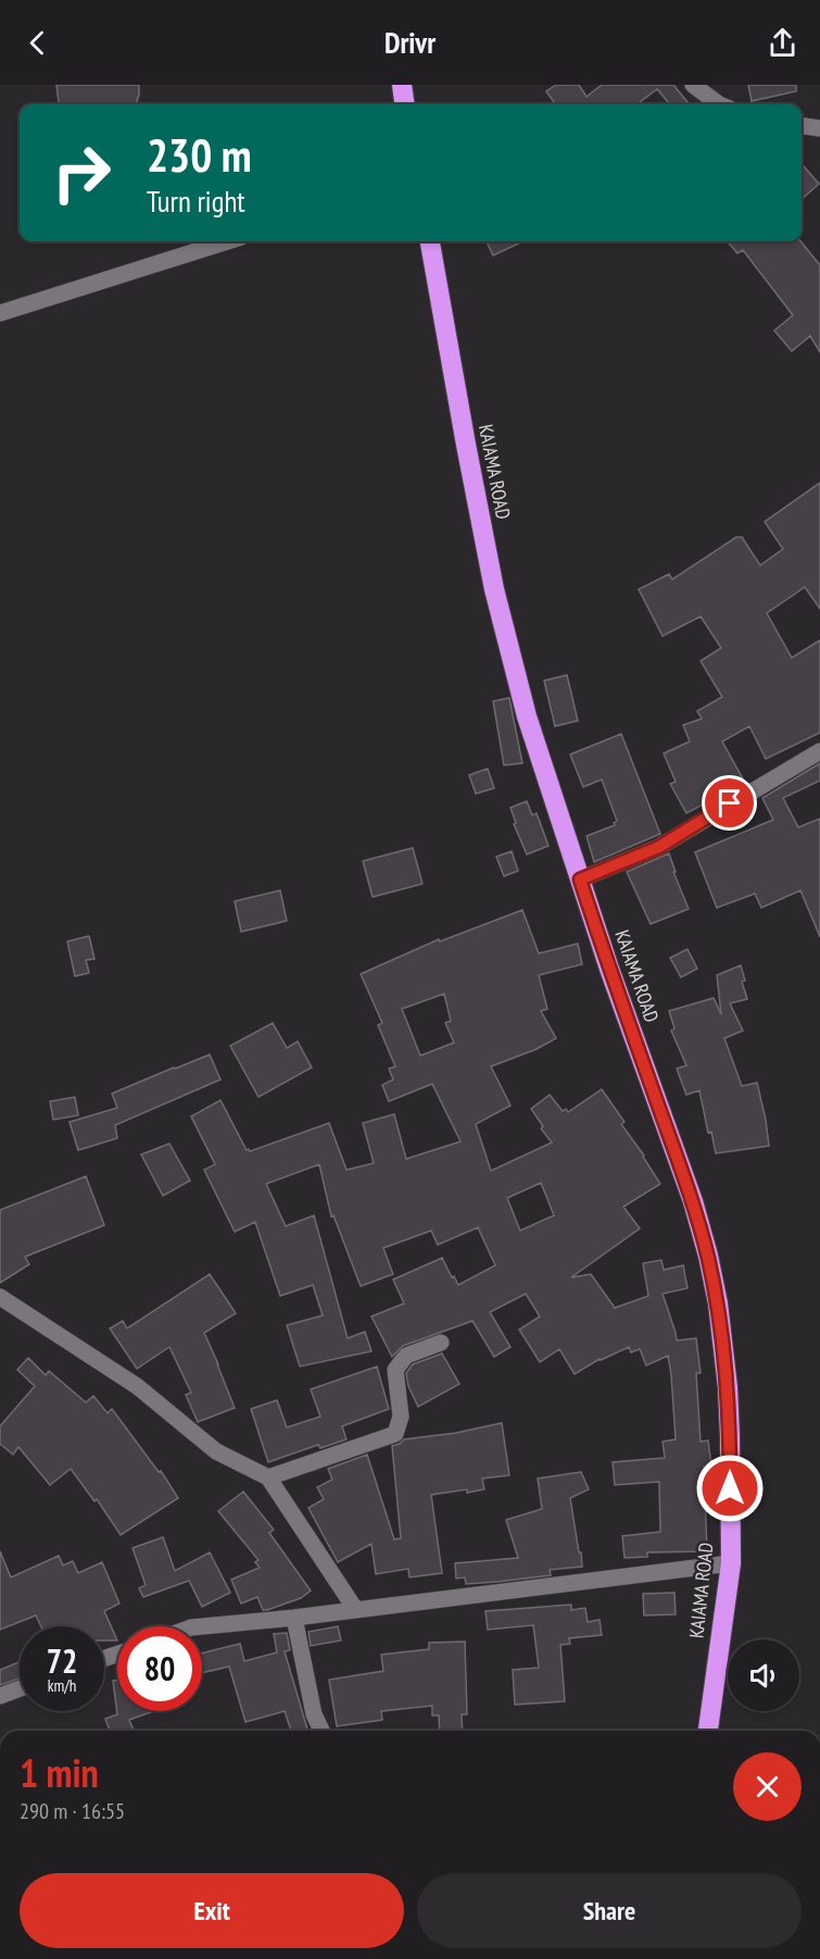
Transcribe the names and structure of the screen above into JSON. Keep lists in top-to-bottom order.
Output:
{
  "streets": {
    "highway": ["KAIAMA ROAD"]
  },
  "page": {
    "header": "Drivr",
    "turn": ["230 m", "Turn right"],
    "speed": "72 km/h",
    "limit": "80",
    "heading": ["1 min", "290 m · 16:55"],
    "buttons": ["Exit", "Share"]
  }
}
